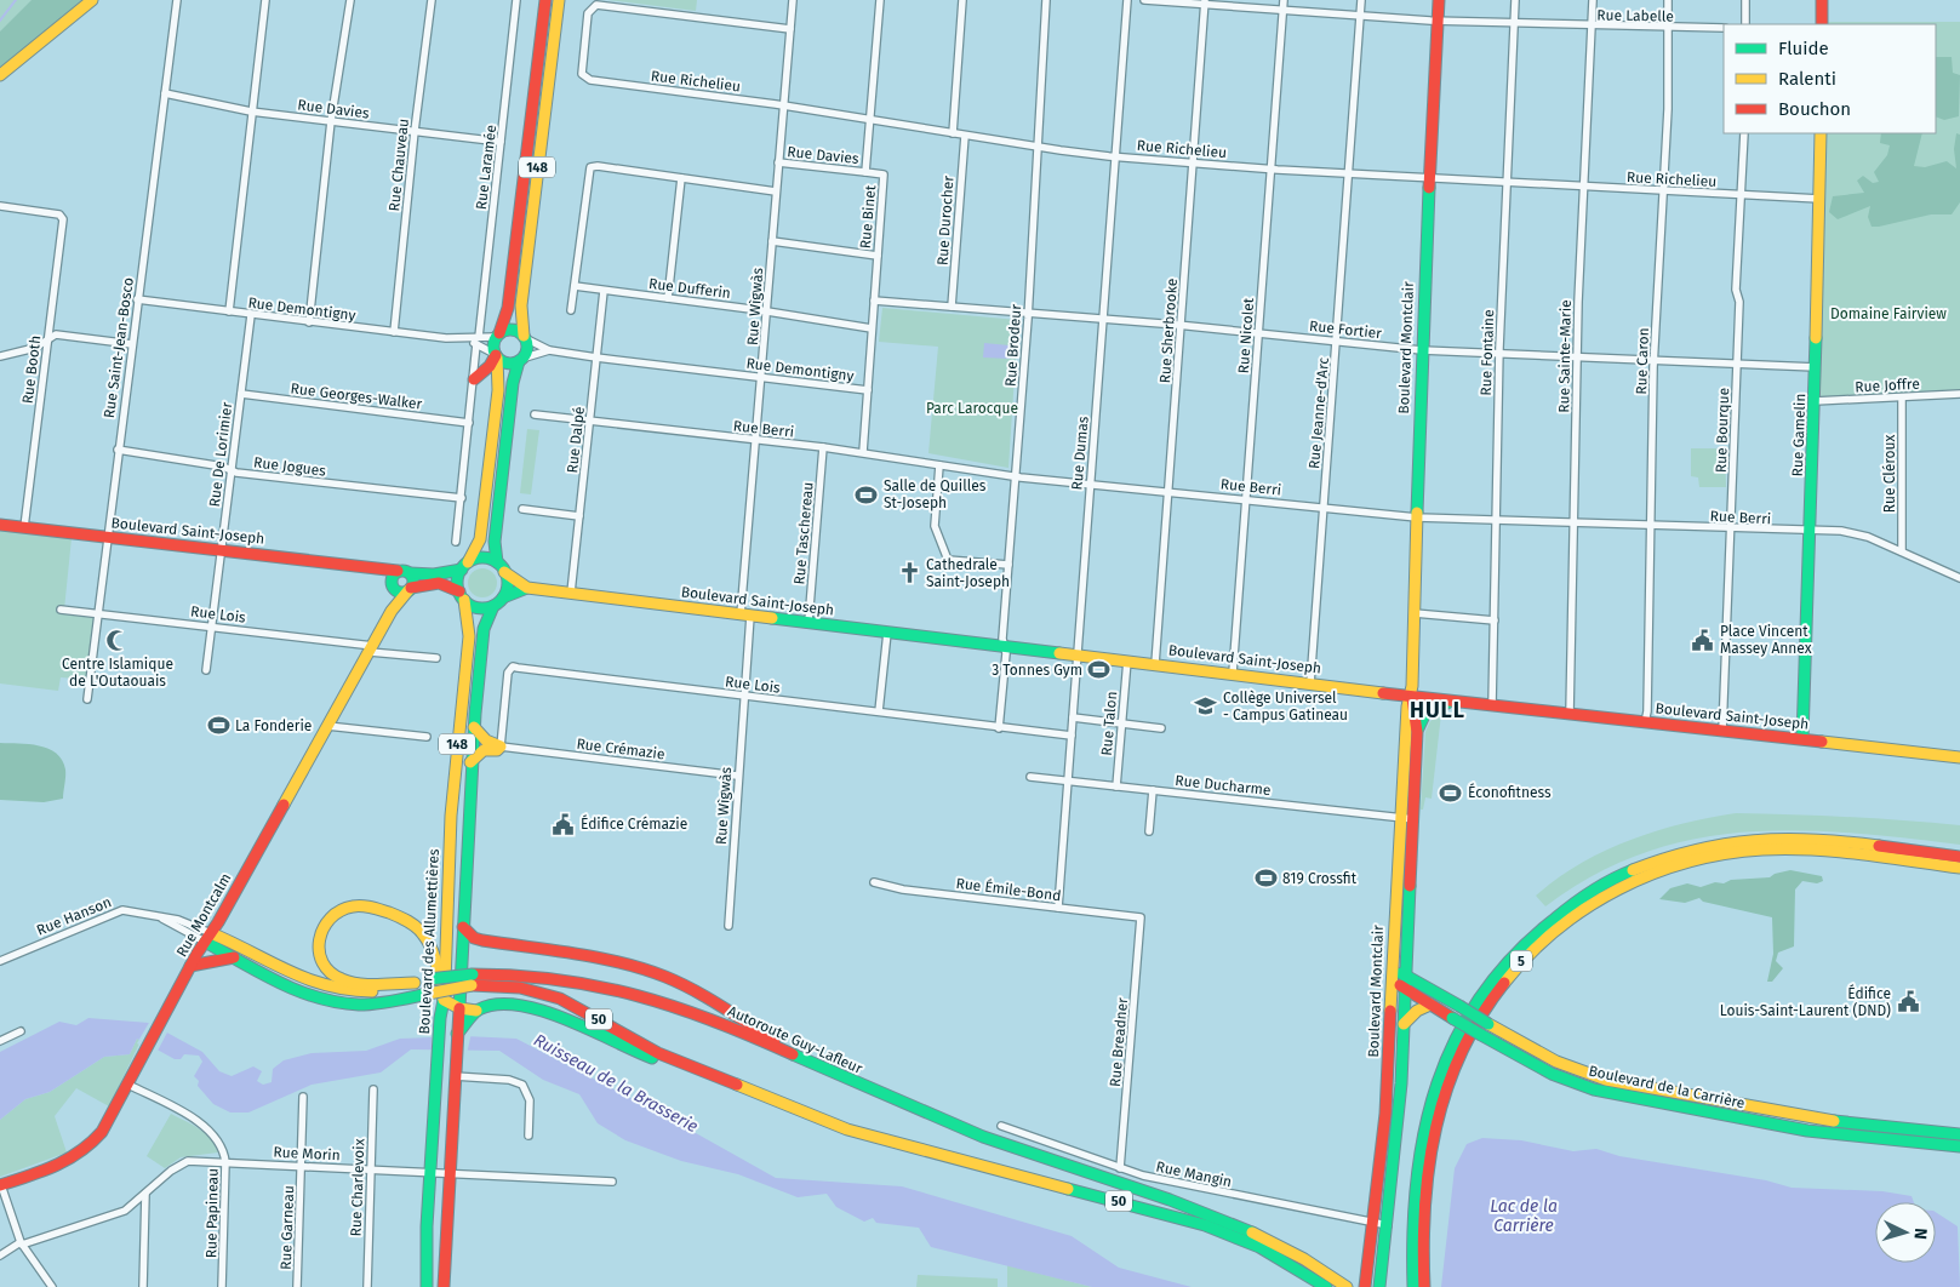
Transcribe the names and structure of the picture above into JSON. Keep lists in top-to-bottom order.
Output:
{
  "streets": {
    "main road": [
      "148",
      "Boulevard Montclair",
      "Rue Gamelin",
      "Boulevard Saint-Joseph",
      "Rue Montcalm",
      "Boulevard des Allumettières",
      "5",
      "50",
      "Autoroute Guy-Lafleur",
      "Boulevard de la Carrière"
    ],
    "street": [
      "Rue Labelle",
      "Rue Richelieu",
      "Rue Davies",
      "Rue Chauveau",
      "Rue Laramée",
      "Rue Binet",
      "Rue Durocher",
      "Rue Dufferin",
      "Rue Wìgwàs",
      "Rue Demontigny",
      "Rue Fortier",
      "Rue Sherbrooke",
      "Rue Nicolet",
      "Rue Brodeur",
      "Rue Saint-Jean-Bosco",
      "Rue Fontaine",
      "Rue Sainte-Marie",
      "Rue Caron",
      "Rue Booth",
      "Rue Joffre",
      "Rue Georges-Walker",
      "Rue Jeanne-d'Arc",
      "Rue Berri",
      "Rue Bourque",
      "Rue Dalpé",
      "Rue Dumas",
      "Rue De Lorimier",
      "Rue Jogues",
      "Rue Cléroux",
      "Rue Taschereau",
      "Rue Lois",
      "Rue Talon",
      "Rue Crémazie",
      "Rue Ducharme",
      "Rue Émile-Bond",
      "Rue Hanson",
      "Rue Breadner",
      "Rue Morin",
      "Rue Mangin",
      "Rue Charlevoix",
      "Rue Papineau",
      "Rue Garneau"
    ]
  },
  "crossings": [
    ["Rue Labelle", "Rue Sherbrooke"],
    ["Rue Labelle", "Rue Nicolet"],
    ["Rue Labelle", "Boulevard Montclair"],
    ["Rue Labelle", "Rue Fontaine"],
    ["Rue Labelle", "Rue Sainte-Marie"],
    ["Rue Labelle", "Rue Caron"],
    ["Rue Labelle", "Rue Jeanne-d'Arc"],
    ["Rue Richelieu", "Rue Binet"],
    ["Rue Richelieu", "Rue Durocher"],
    ["Rue Richelieu", "Rue Wìgwàs"],
    ["Rue Richelieu", "Rue Sherbrooke"],
    ["Rue Richelieu", "Rue Nicolet"],
    ["Rue Richelieu", "Rue Brodeur"],
    ["Rue Richelieu", "Boulevard Montclair"],
    ["Rue Richelieu", "Rue Fontaine"],
    ["Rue Richelieu", "Rue Sainte-Marie"],
    ["Rue Richelieu", "Rue Caron"],
    ["Rue Richelieu", "Rue Jeanne-d'Arc"],
    ["Rue Richelieu", "Rue Bourque"],
    ["Rue Richelieu", "Rue Gamelin"],
    ["Rue Richelieu", "Rue Dumas"],
    ["Rue Davies", "Rue Chauveau"],
    ["Rue Davies", "Rue Laramée"],
    ["Rue Davies", "Rue Binet"],
    ["Rue Davies", "Rue Wìgwàs"],
    ["Rue Davies", "Rue Saint-Jean-Bosco"],
    ["Rue Chauveau", "Rue Demontigny"],
    ["Rue Laramée", "Rue Demontigny"],
    ["Rue Laramée", "Rue Georges-Walker"],
    ["Rue Laramée", "Rue Jogues"],
    ["148", "Rue Demontigny"],
    ["148", "Boulevard Saint-Joseph"],
    ["148", "Boulevard des Allumettières"],
    ["Rue Binet", "Rue Dufferin"],
    ["Rue Binet", "Rue Demontigny"],
    ["Rue Binet", "Rue Fortier"],
    ["Rue Binet", "Rue Berri"],
    ["Rue Durocher", "Rue Fortier"],
    ["Rue Dufferin", "Rue Wìgwàs"],
    ["Rue Dufferin", "Rue Dalpé"],
    ["Rue Wìgwàs", "Rue Demontigny"],
    ["Rue Wìgwàs", "Rue Berri"],
    ["Rue Wìgwàs", "Boulevard Saint-Joseph"],
    ["Rue Wìgwàs", "Rue Lois"],
    ["Rue Wìgwàs", "Rue Crémazie"],
    ["Rue Demontigny", "Rue Saint-Jean-Bosco"],
    ["Rue Demontigny", "Rue Dalpé"],
    ["Rue Demontigny", "Rue De Lorimier"],
    ["Rue Fortier", "Rue Sherbrooke"],
    ["Rue Fortier", "Rue Nicolet"],
    ["Rue Fortier", "Rue Brodeur"],
    ["Rue Fortier", "Boulevard Montclair"],
    ["Rue Fortier", "Rue Fontaine"],
    ["Rue Fortier", "Rue Sainte-Marie"],
    ["Rue Fortier", "Rue Caron"],
    ["Rue Fortier", "Rue Jeanne-d'Arc"],
    ["Rue Fortier", "Rue Bourque"],
    ["Rue Fortier", "Rue Gamelin"],
    ["Rue Fortier", "Rue Dumas"],
    ["Rue Sherbrooke", "Rue Berri"],
    ["Rue Sherbrooke", "Boulevard Saint-Joseph"],
    ["Rue Nicolet", "Rue Berri"],
    ["Rue Nicolet", "Boulevard Saint-Joseph"],
    ["Rue Brodeur", "Rue Berri"],
    ["Rue Brodeur", "Boulevard Saint-Joseph"],
    ["Rue Brodeur", "Rue Lois"],
    ["Rue Saint-Jean-Bosco", "Rue Jogues"],
    ["Rue Saint-Jean-Bosco", "Boulevard Saint-Joseph"],
    ["Rue Saint-Jean-Bosco", "Rue Lois"],
    ["Boulevard Montclair", "Rue Berri"],
    ["Boulevard Montclair", "Boulevard Saint-Joseph"],
    ["Boulevard Montclair", "Rue Ducharme"],
    ["Boulevard Montclair", "Boulevard de la Carrière"],
    ["Boulevard Montclair", "Rue Mangin"],
    ["Rue Fontaine", "Rue Berri"],
    ["Rue Fontaine", "Boulevard Saint-Joseph"],
    ["Rue Sainte-Marie", "Rue Berri"],
    ["Rue Sainte-Marie", "Boulevard Saint-Joseph"],
    ["Rue Caron", "Rue Berri"],
    ["Rue Caron", "Boulevard Saint-Joseph"],
    ["Rue Booth", "Boulevard Saint-Joseph"],
    ["Rue Joffre", "Rue Gamelin"],
    ["Rue Joffre", "Rue Cléroux"],
    ["Rue Georges-Walker", "Rue De Lorimier"],
    ["Rue Jeanne-d'Arc", "Rue Berri"],
    ["Rue Jeanne-d'Arc", "Boulevard Saint-Joseph"],
    ["Rue Berri", "Rue Bourque"],
    ["Rue Berri", "Rue Gamelin"],
    ["Rue Berri", "Rue Dalpé"],
    ["Rue Berri", "Rue Dumas"],
    ["Rue Berri", "Rue Cléroux"],
    ["Rue Berri", "Rue Taschereau"],
    ["Rue Bourque", "Boulevard Saint-Joseph"],
    ["Rue Gamelin", "Boulevard Saint-Joseph"],
    ["Rue Dalpé", "Boulevard Saint-Joseph"],
    ["Rue Dumas", "Boulevard Saint-Joseph"],
    ["Rue Dumas", "Rue Lois"],
    ["Rue Dumas", "Rue Ducharme"],
    ["Rue Dumas", "Rue Émile-Bond"],
    ["Rue De Lorimier", "Rue Jogues"],
    ["Rue De Lorimier", "Boulevard Saint-Joseph"],
    ["Rue De Lorimier", "Rue Lois"],
    ["Boulevard Saint-Joseph", "Rue Taschereau"],
    ["Boulevard Saint-Joseph", "Rue Talon"],
    ["Boulevard Saint-Joseph", "Rue Montcalm"],
    ["Boulevard Saint-Joseph", "Boulevard des Allumettières"],
    ["Rue Lois", "Rue Crémazie"],
    ["Rue Lois", "Rue Montcalm"],
    ["Rue Talon", "Rue Ducharme"],
    ["Rue Émile-Bond", "Rue Breadner"],
    ["Rue Montcalm", "Rue Hanson"],
    ["Rue Montcalm", "Autoroute Guy-Lafleur"],
    ["Rue Montcalm", "Rue Papineau"],
    ["Rue Hanson", "Autoroute Guy-Lafleur"],
    ["Boulevard des Allumettières", "Rue Morin"],
    ["Rue Breadner", "Rue Mangin"],
    ["Rue Morin", "Rue Charlevoix"],
    ["Rue Morin", "Rue Papineau"],
    ["Rue Morin", "Rue Garneau"]
  ],
  "districts": ["HULL"],
  "water": ["Ruisseau de la Brasserie", "Lac de la Carrière"],
  "parks": ["Domaine Fairview", "Parc Larocque"],
  "places": {
    "sports": [
      "Salle de Quilles St-Joseph",
      "3 Tonnes Gym",
      "La Fonderie",
      "Éconofitness",
      "819 Crossfit"
    ],
    "church": ["Cathedrale Saint-Joseph"],
    "public building": ["Place Vincent Massey Annex", "Édifice Crémazie", "Édifice Louis-Saint-Laurent (DND)"],
    "mosque": ["Centre Islamique de L'Outaouais"],
    "school or university": ["Collège Universel - Campus Gatineau"]
  },
  "legend": ["Fluide", "Ralenti", "Bouchon"],
  "north": "right"
}
